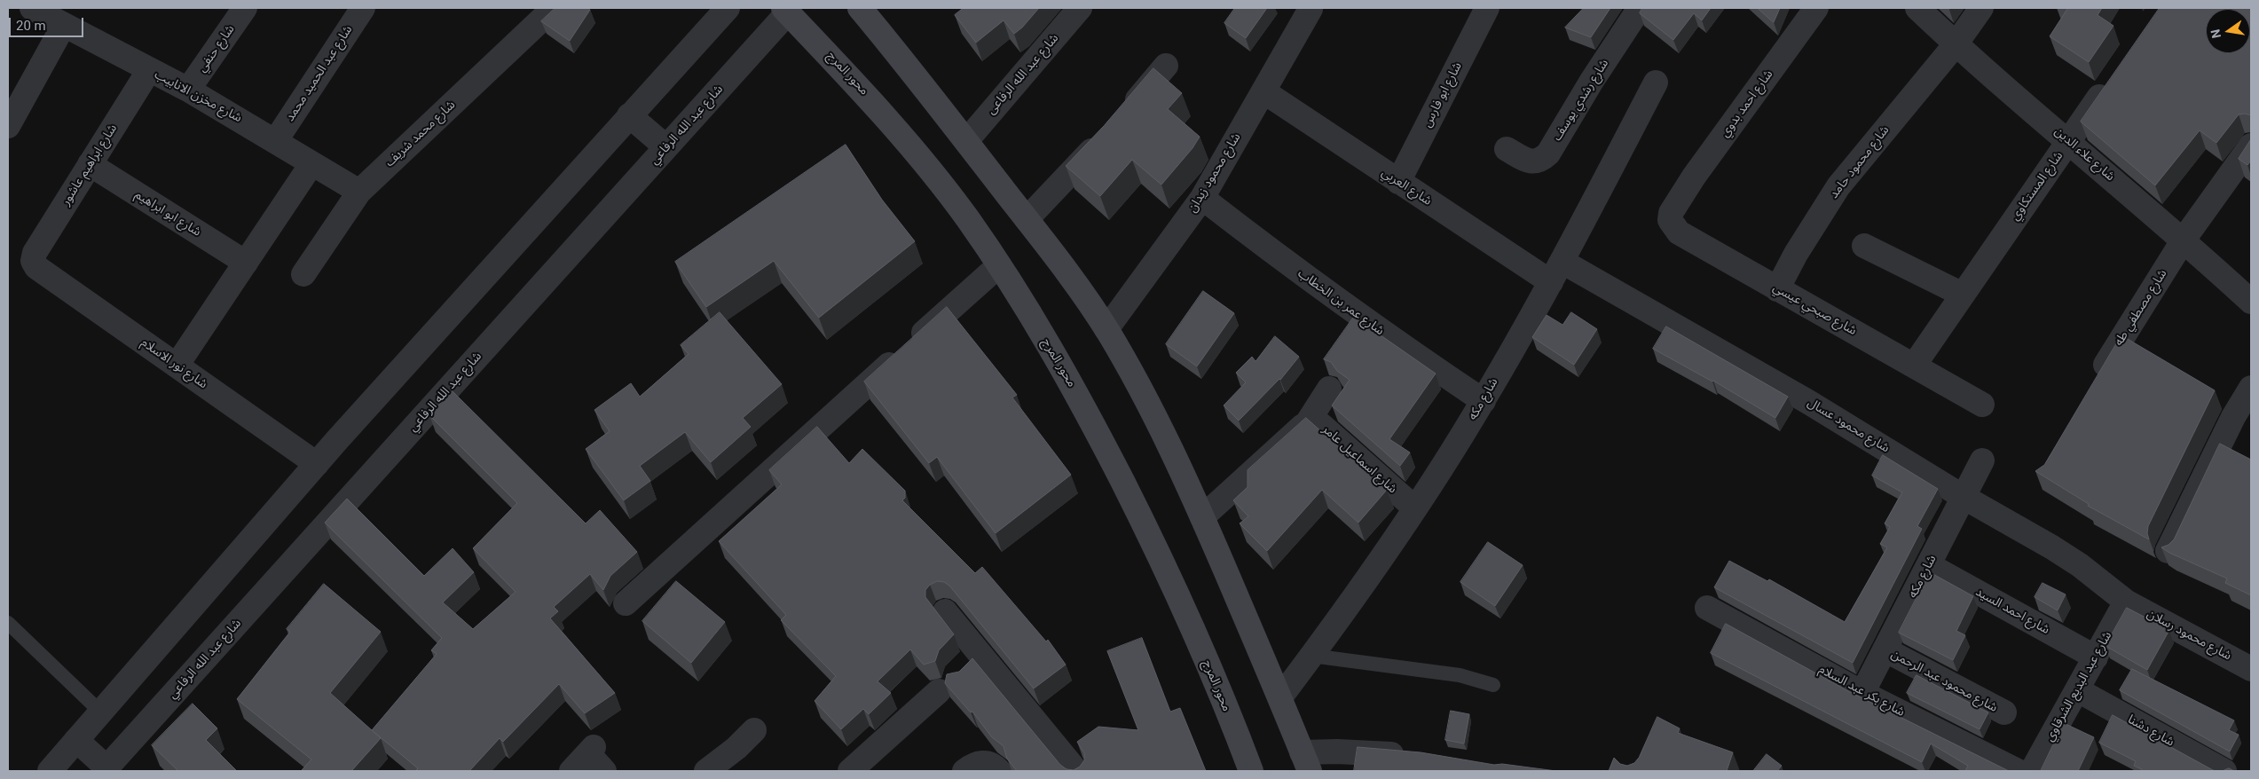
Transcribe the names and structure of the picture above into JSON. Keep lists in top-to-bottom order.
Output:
{
  "streets": {
    "main road": ["محور المرج"],
    "street": [
      "شارع حنفي",
      "شارع عبد الحميد محمد",
      "شارع عبد الله الرفاعى",
      "شارع ابو فارس",
      "شارع مخزن الانابيب",
      "شارع رشدي يوسف",
      "شارع احمد بدوي",
      "شارع عبد الله الرفاعي",
      "شارع محمد شريف",
      "شارع علاء الدين",
      "شارع محمود حامد",
      "شارع ابراهيم عاشور",
      "شارع محمود زيدان",
      "شارع المستكاوي",
      "شارع العربي",
      "شارع ابو ابراهيم",
      "شارع عمر بن الخطاب",
      "شارع مصطفي طه",
      "شارع صبحي عيسي",
      "شارع نور الاسلام",
      "شارع مكه",
      "شارع محمود عسال",
      "شارع اسماعيل عامر",
      "شارع احمد السيد",
      "شارع محمود رسلان",
      "شارع محمود عبد الرحمن",
      "شارع عبد البديع الشرقاوي",
      "شارع بكر عبد السلام",
      "شارع دشنا"
    ]
  },
  "crossings": [
    ["شارع حنفي", "شارع مخزن الانابيب"],
    ["شارع عبد الحميد محمد", "شارع مخزن الانابيب"],
    ["محور المرج", "شارع عبد الله الرفاعي"],
    ["شارع ابو فارس", "شارع العربي"],
    ["شارع مخزن الانابيب", "شارع محمد شريف"],
    ["شارع مخزن الانابيب", "شارع ابراهيم عاشور"],
    ["شارع احمد بدوي", "شارع صبحي عيسي"],
    ["شارع علاء الدين", "شارع محمود حامد"],
    ["شارع علاء الدين", "شارع المستكاوي"],
    ["شارع علاء الدين", "شارع مصطفي طه"],
    ["شارع محمود حامد", "شارع صبحي عيسي"],
    ["شارع ابراهيم عاشور", "شارع ابو ابراهيم"],
    ["شارع ابراهيم عاشور", "شارع نور الاسلام"],
    ["شارع محمود زيدان", "شارع العربي"],
    ["شارع محمود زيدان", "شارع عمر بن الخطاب"],
    ["شارع المستكاوي", "شارع صبحي عيسي"],
    ["شارع العربي", "شارع مكه"],
    ["شارع عمر بن الخطاب", "شارع مكه"],
    ["شارع مكه", "شارع محمود عسال"],
    ["شارع مكه", "شارع اسماعيل عامر"],
    ["شارع مكه", "شارع احمد السيد"],
    ["شارع مكه", "شارع محمود عبد الرحمن"],
    ["شارع مكه", "شارع بكر عبد السلام"],
    ["شارع محمود عسال", "شارع محمود رسلان"],
    ["شارع محمود عسال", "شارع عبد البديع الشرقاوي"],
    ["شارع احمد السيد", "شارع عبد البديع الشرقاوي"],
    ["شارع محمود رسلان", "شارع عبد البديع الشرقاوي"],
    ["شارع عبد البديع الشرقاوي", "شارع دشنا"]
  ],
  "scale_bar": "20 m",
  "north": "left"
}
